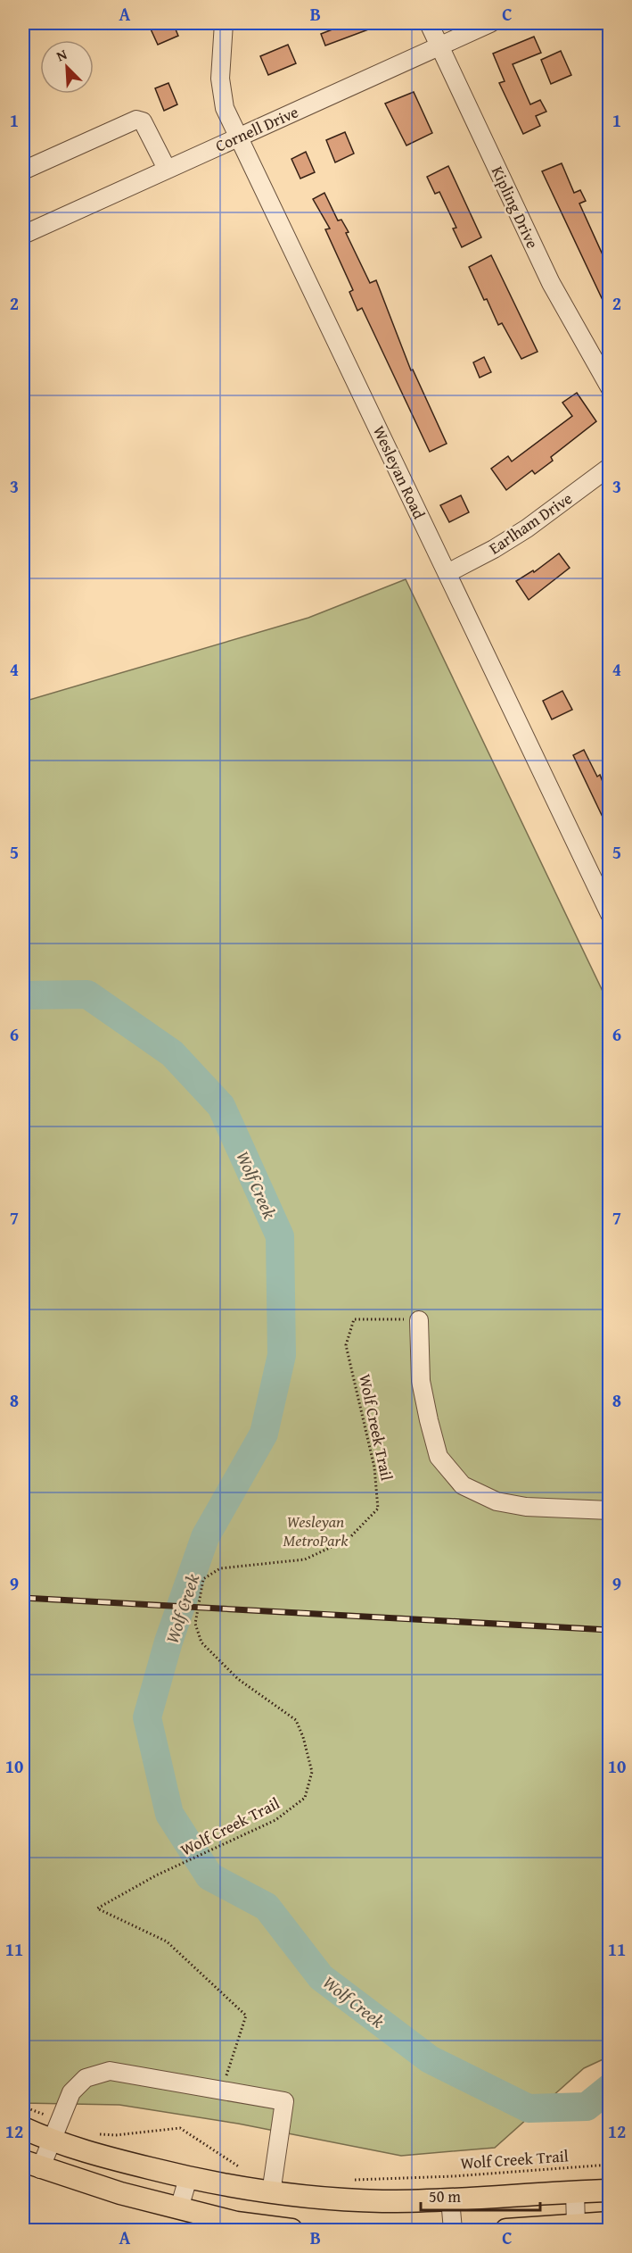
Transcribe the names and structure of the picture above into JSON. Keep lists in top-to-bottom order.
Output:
{
  "streets": {
    "street": [
      "Cornell Drive",
      "Kipling Drive",
      "Wesleyan Road",
      "Earlham Drive"
    ],
    "path": ["Wolf Creek Trail"]
  },
  "crossings": [
    ["Cornell Drive", "Kipling Drive"],
    ["Cornell Drive", "Wesleyan Road"],
    ["Wesleyan Road", "Earlham Drive"]
  ],
  "water": ["Wolf Creek"],
  "parks": ["Wesleyan MetroPark"],
  "scale_bar": "50 m",
  "north": "top left",
  "grid": {
    "columns": ["A", "B", "C"],
    "rows": [
      "1",
      "2",
      "3",
      "4",
      "5",
      "6",
      "7",
      "8",
      "9",
      "10",
      "11",
      "12"
    ]
  }
}
